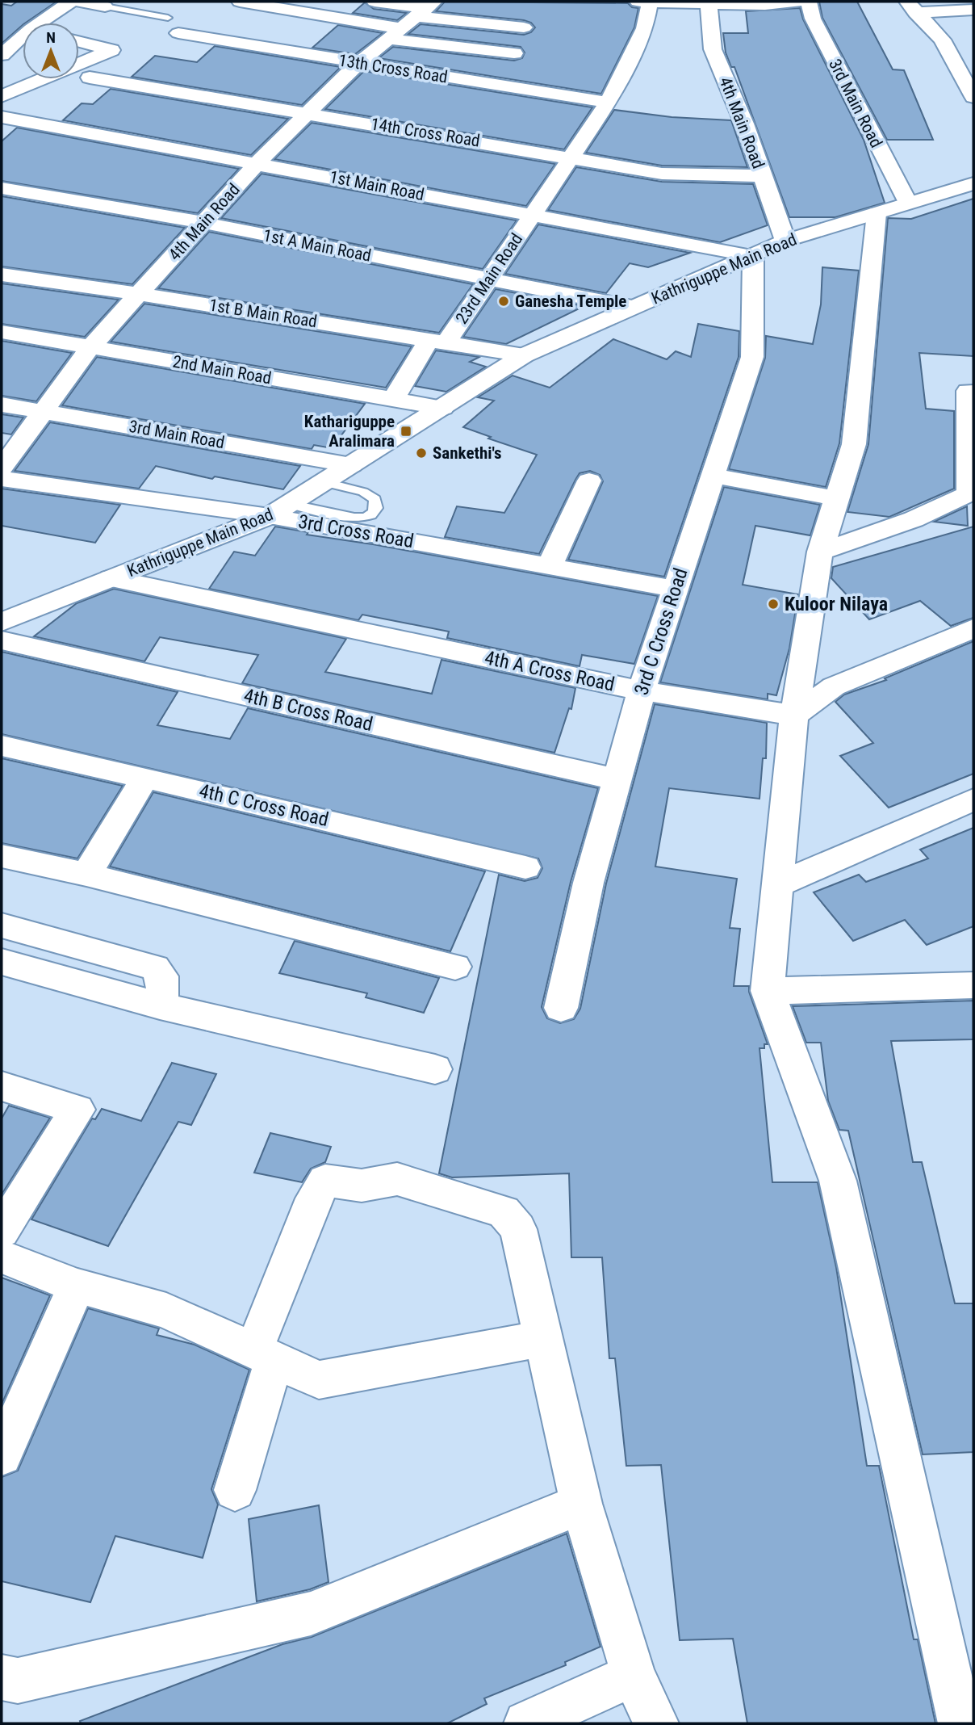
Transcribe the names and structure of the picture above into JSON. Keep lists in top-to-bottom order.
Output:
{
  "streets": {
    "street": [
      "13th Cross Road",
      "3rd Main Road",
      "4th Main Road",
      "14th Cross Road",
      "1st Main Road",
      "1st A Main Road",
      "Kathriguppe Main Road",
      "23rd Main Road",
      "1st B Main Road",
      "2nd Main Road",
      "3rd Cross Road",
      "3rd C Cross Road",
      "4th A Cross Road",
      "4th B Cross Road",
      "4th C Cross Road"
    ]
  },
  "crossings": [
    ["13th Cross Road", "4th Main Road"],
    ["13th Cross Road", "23rd Main Road"],
    ["3rd Main Road", "4th Main Road"],
    ["3rd Main Road", "Kathriguppe Main Road"],
    ["4th Main Road", "14th Cross Road"],
    ["4th Main Road", "1st Main Road"],
    ["4th Main Road", "1st A Main Road"],
    ["4th Main Road", "Kathriguppe Main Road"],
    ["4th Main Road", "1st B Main Road"],
    ["4th Main Road", "2nd Main Road"],
    ["14th Cross Road", "23rd Main Road"],
    ["1st Main Road", "Kathriguppe Main Road"],
    ["1st Main Road", "23rd Main Road"],
    ["1st Main Road", "3rd C Cross Road"],
    ["1st A Main Road", "Kathriguppe Main Road"],
    ["1st A Main Road", "23rd Main Road"],
    ["Kathriguppe Main Road", "1st B Main Road"],
    ["Kathriguppe Main Road", "2nd Main Road"],
    ["Kathriguppe Main Road", "3rd Cross Road"],
    ["Kathriguppe Main Road", "3rd C Cross Road"],
    ["Kathriguppe Main Road", "4th A Cross Road"],
    ["23rd Main Road", "1st B Main Road"],
    ["23rd Main Road", "2nd Main Road"],
    ["3rd Cross Road", "3rd C Cross Road"],
    ["3rd C Cross Road", "4th A Cross Road"],
    ["3rd C Cross Road", "4th B Cross Road"]
  ],
  "places": {
    "other": ["Ganesha Temple", "Sankethi's", "Kuloor Nilaya"],
    "transit": ["Kathariguppe Aralimara"]
  },
  "north": "top"
}
